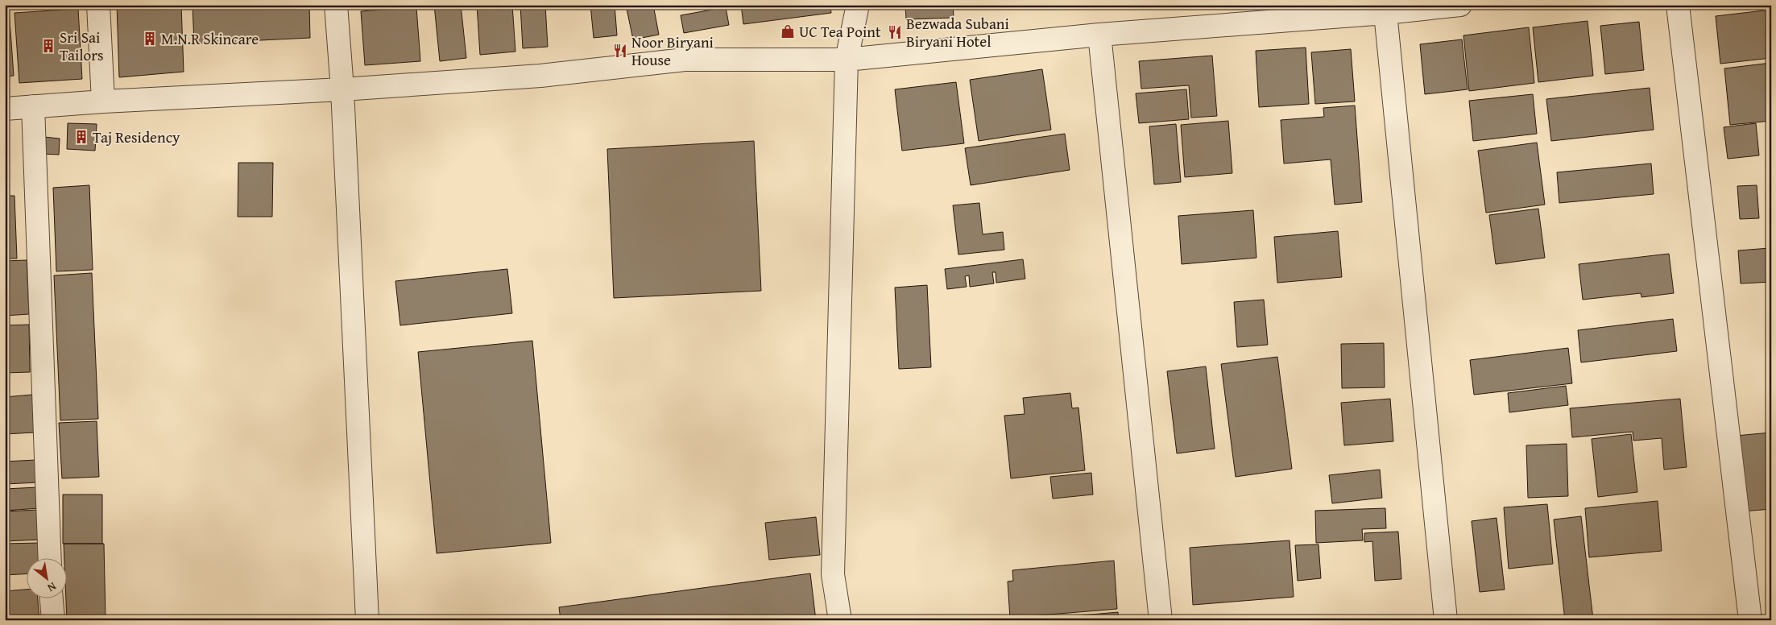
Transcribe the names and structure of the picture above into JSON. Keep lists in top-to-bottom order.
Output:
{
  "places": {
    "shop": ["UC Tea Point"],
    "restaurant": ["Bezwada Subani Biryani Hotel", "Noor Biryani House"],
    "building": ["M.N.R Skincare", "Sri Sai Tailors", "Taj Residency"]
  },
  "north": "bottom right"
}
